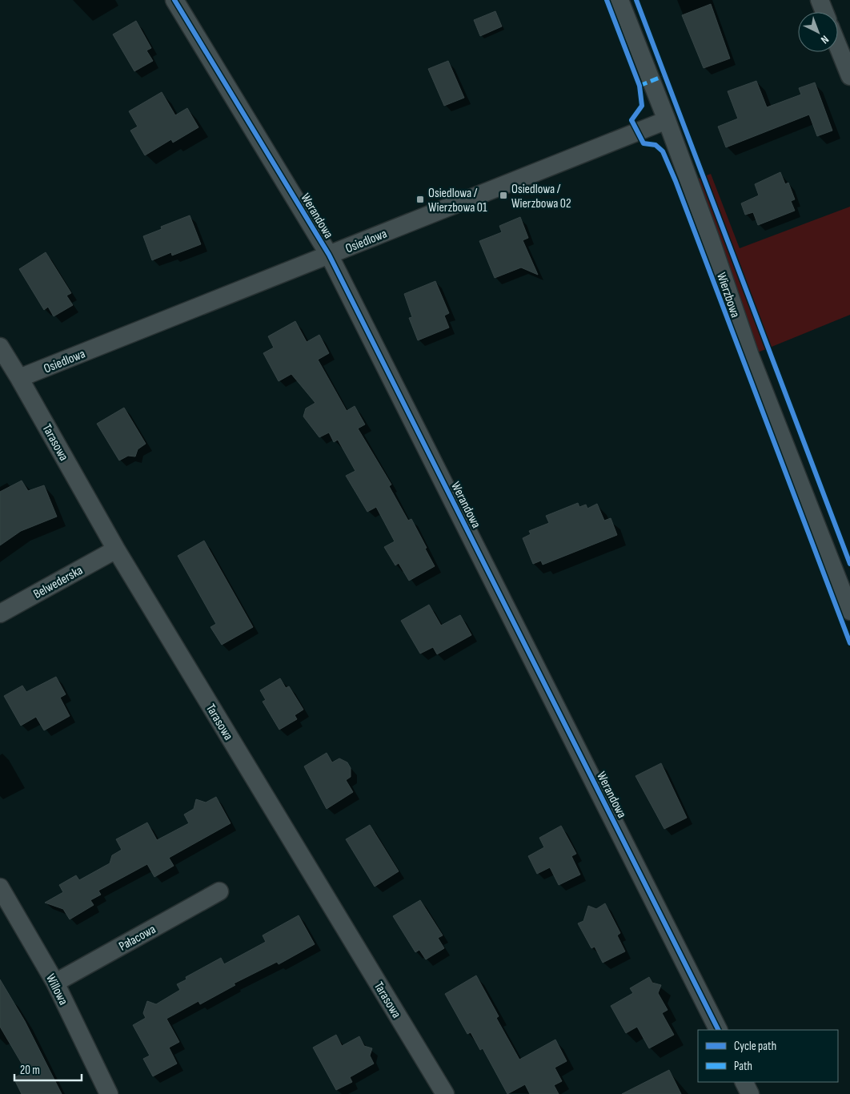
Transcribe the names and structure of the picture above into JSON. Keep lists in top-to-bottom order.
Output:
{
  "streets": {
    "street": [
      "Werandowa",
      "Osiedlowa",
      "Wierzbowa",
      "Tarasowa",
      "Belwederska",
      "Pałacowa",
      "Willowa"
    ]
  },
  "crossings": [
    ["Werandowa", "Osiedlowa"],
    ["Osiedlowa", "Wierzbowa"],
    ["Osiedlowa", "Tarasowa"],
    ["Tarasowa", "Belwederska"],
    ["Pałacowa", "Willowa"]
  ],
  "places": {
    "transit": ["Osiedlowa / Wierzbowa 02", "Osiedlowa / Wierzbowa 01"]
  },
  "legend": ["Cycle path", "Path"],
  "scale_bar": "20 m",
  "north": "bottom right"
}
